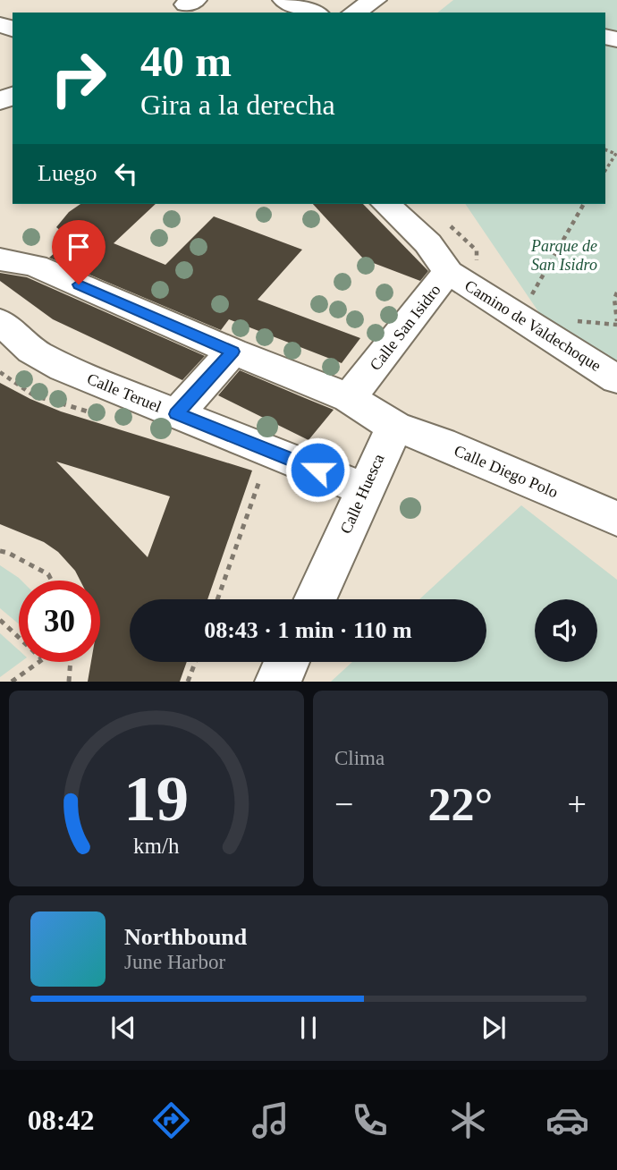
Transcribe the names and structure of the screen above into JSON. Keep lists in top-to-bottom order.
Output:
{
  "streets": {
    "street": [
      "Camino de Valdechoque",
      "Calle San Isidro",
      "Calle Teruel",
      "Calle Diego Polo",
      "Calle Huesca"
    ]
  },
  "crossings": [
    ["Camino de Valdechoque", "Calle San Isidro"],
    ["Calle Teruel", "Calle Huesca"],
    ["Calle Diego Polo", "Calle Huesca"]
  ],
  "parks": ["Parque de San Isidro"],
  "page": {
    "turn": ["40 m", "Gira a la derecha"],
    "then": "Luego",
    "limit": "30",
    "trip": "08:43 · 1 min · 110 m",
    "tile": "Clima",
    "heat": ["−", "22°", "+"],
    "song": ["Northbound", "June Harbor"],
    "tabs": "08:42",
    "gauge": ["19", "km/h"]
  }
}
